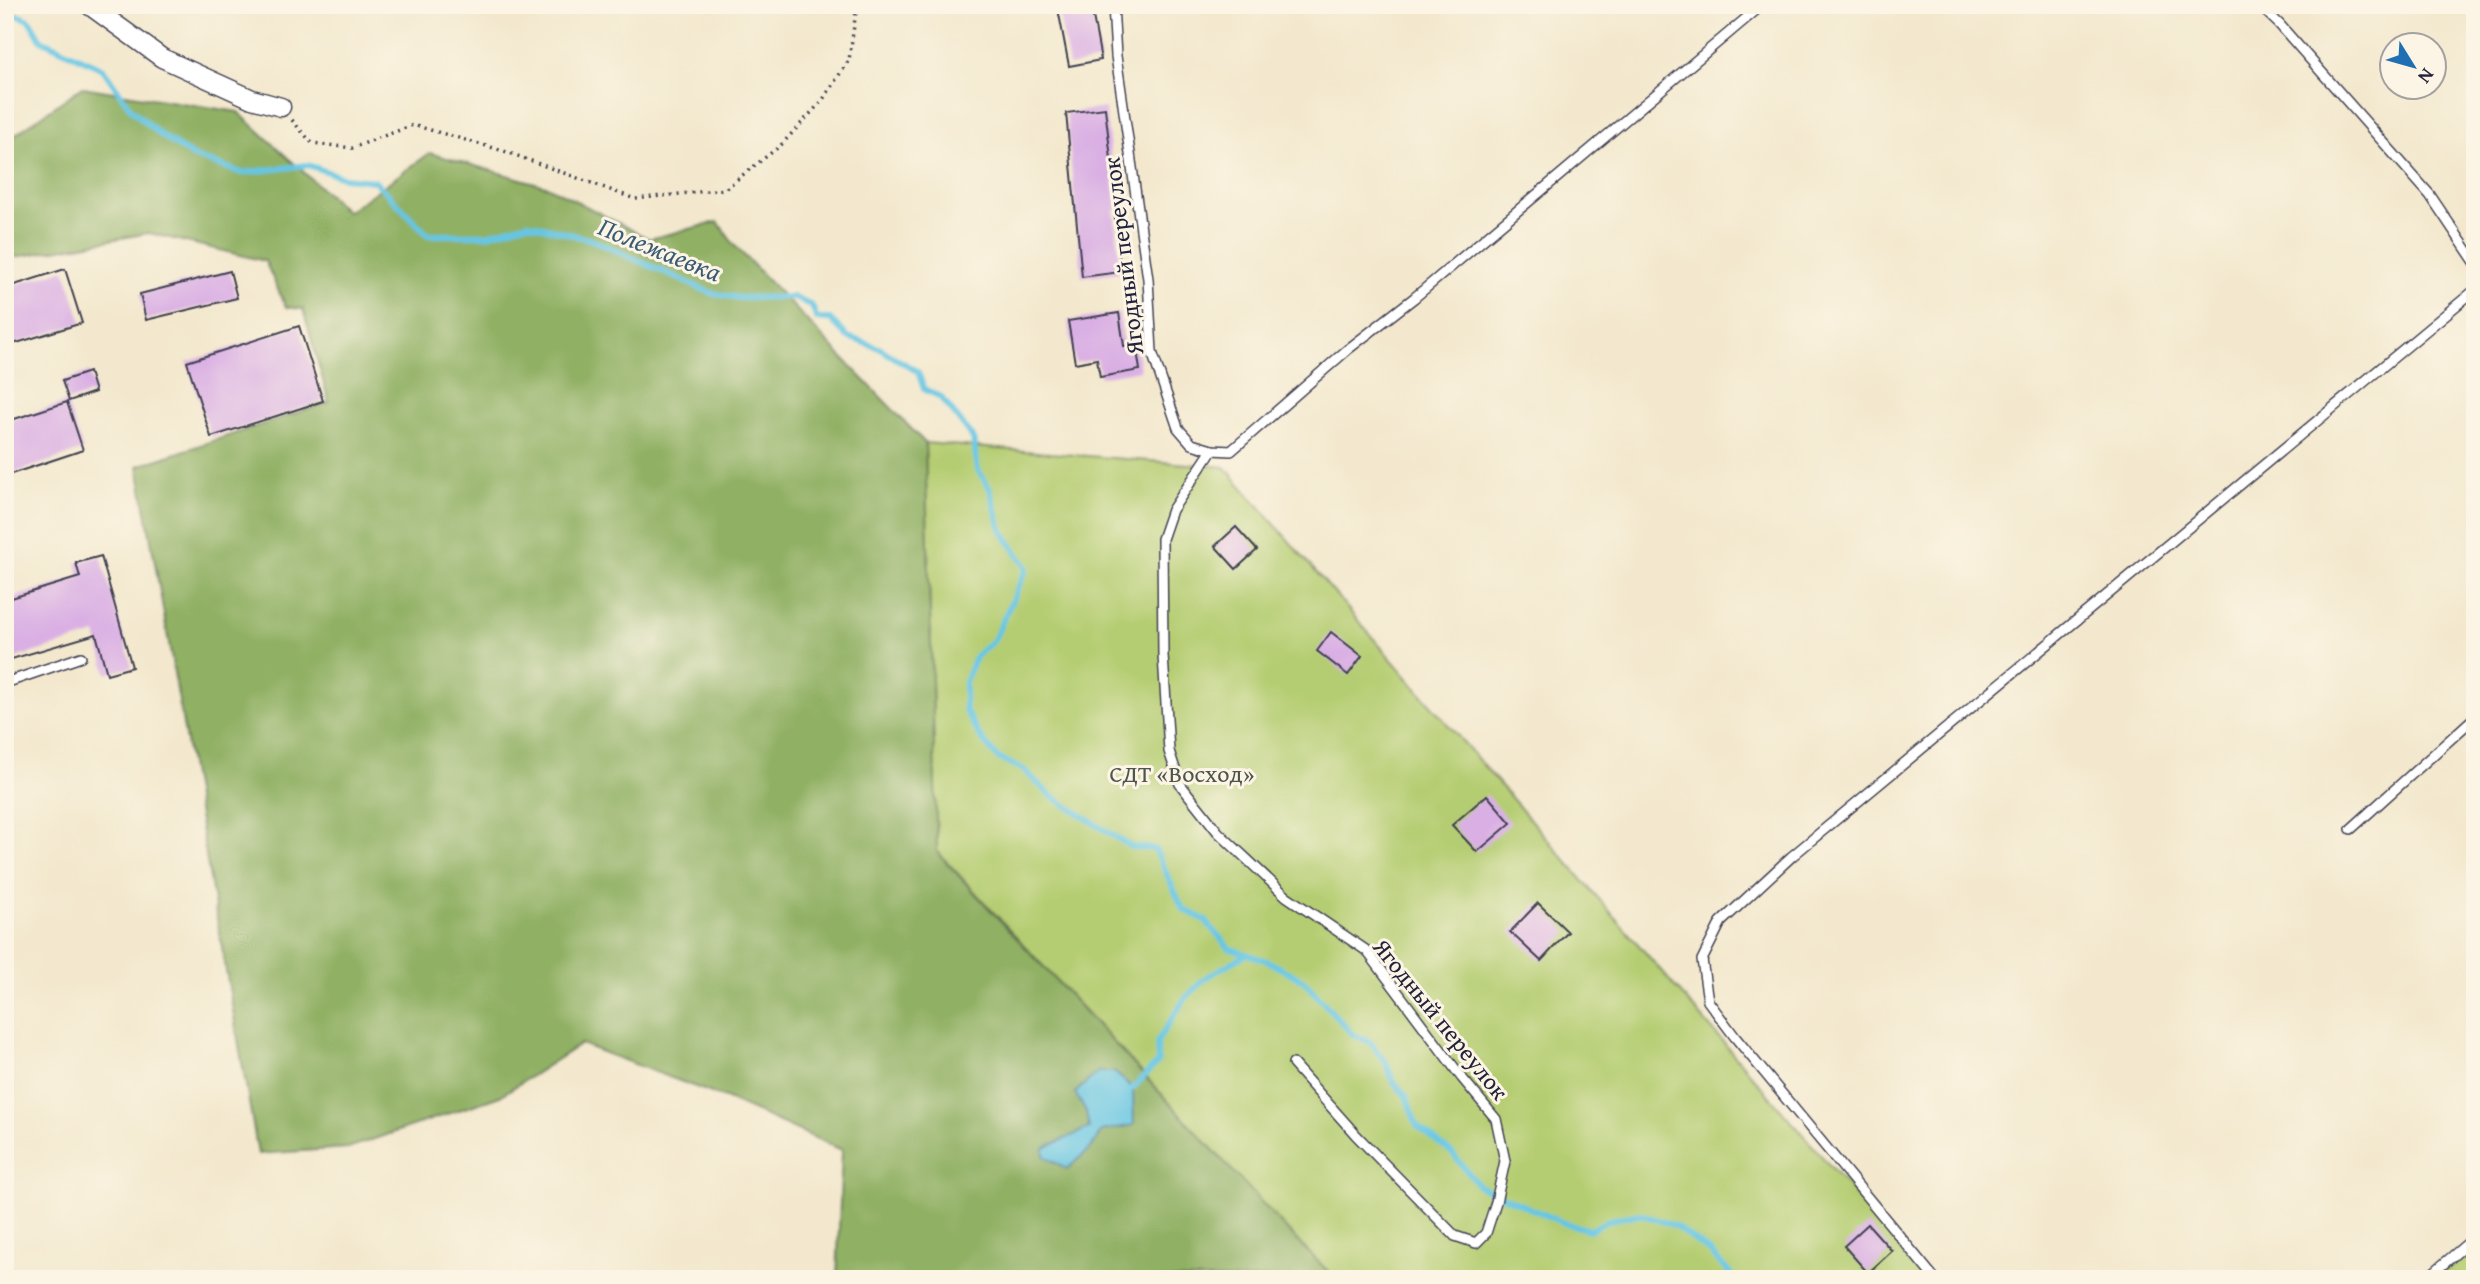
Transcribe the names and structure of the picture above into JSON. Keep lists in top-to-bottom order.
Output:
{
  "streets": {
    "lane": ["Ягодный переулок"]
  },
  "water": ["Полежаевка"],
  "parks": ["СДТ «Восход»"],
  "north": "bottom right"
}
